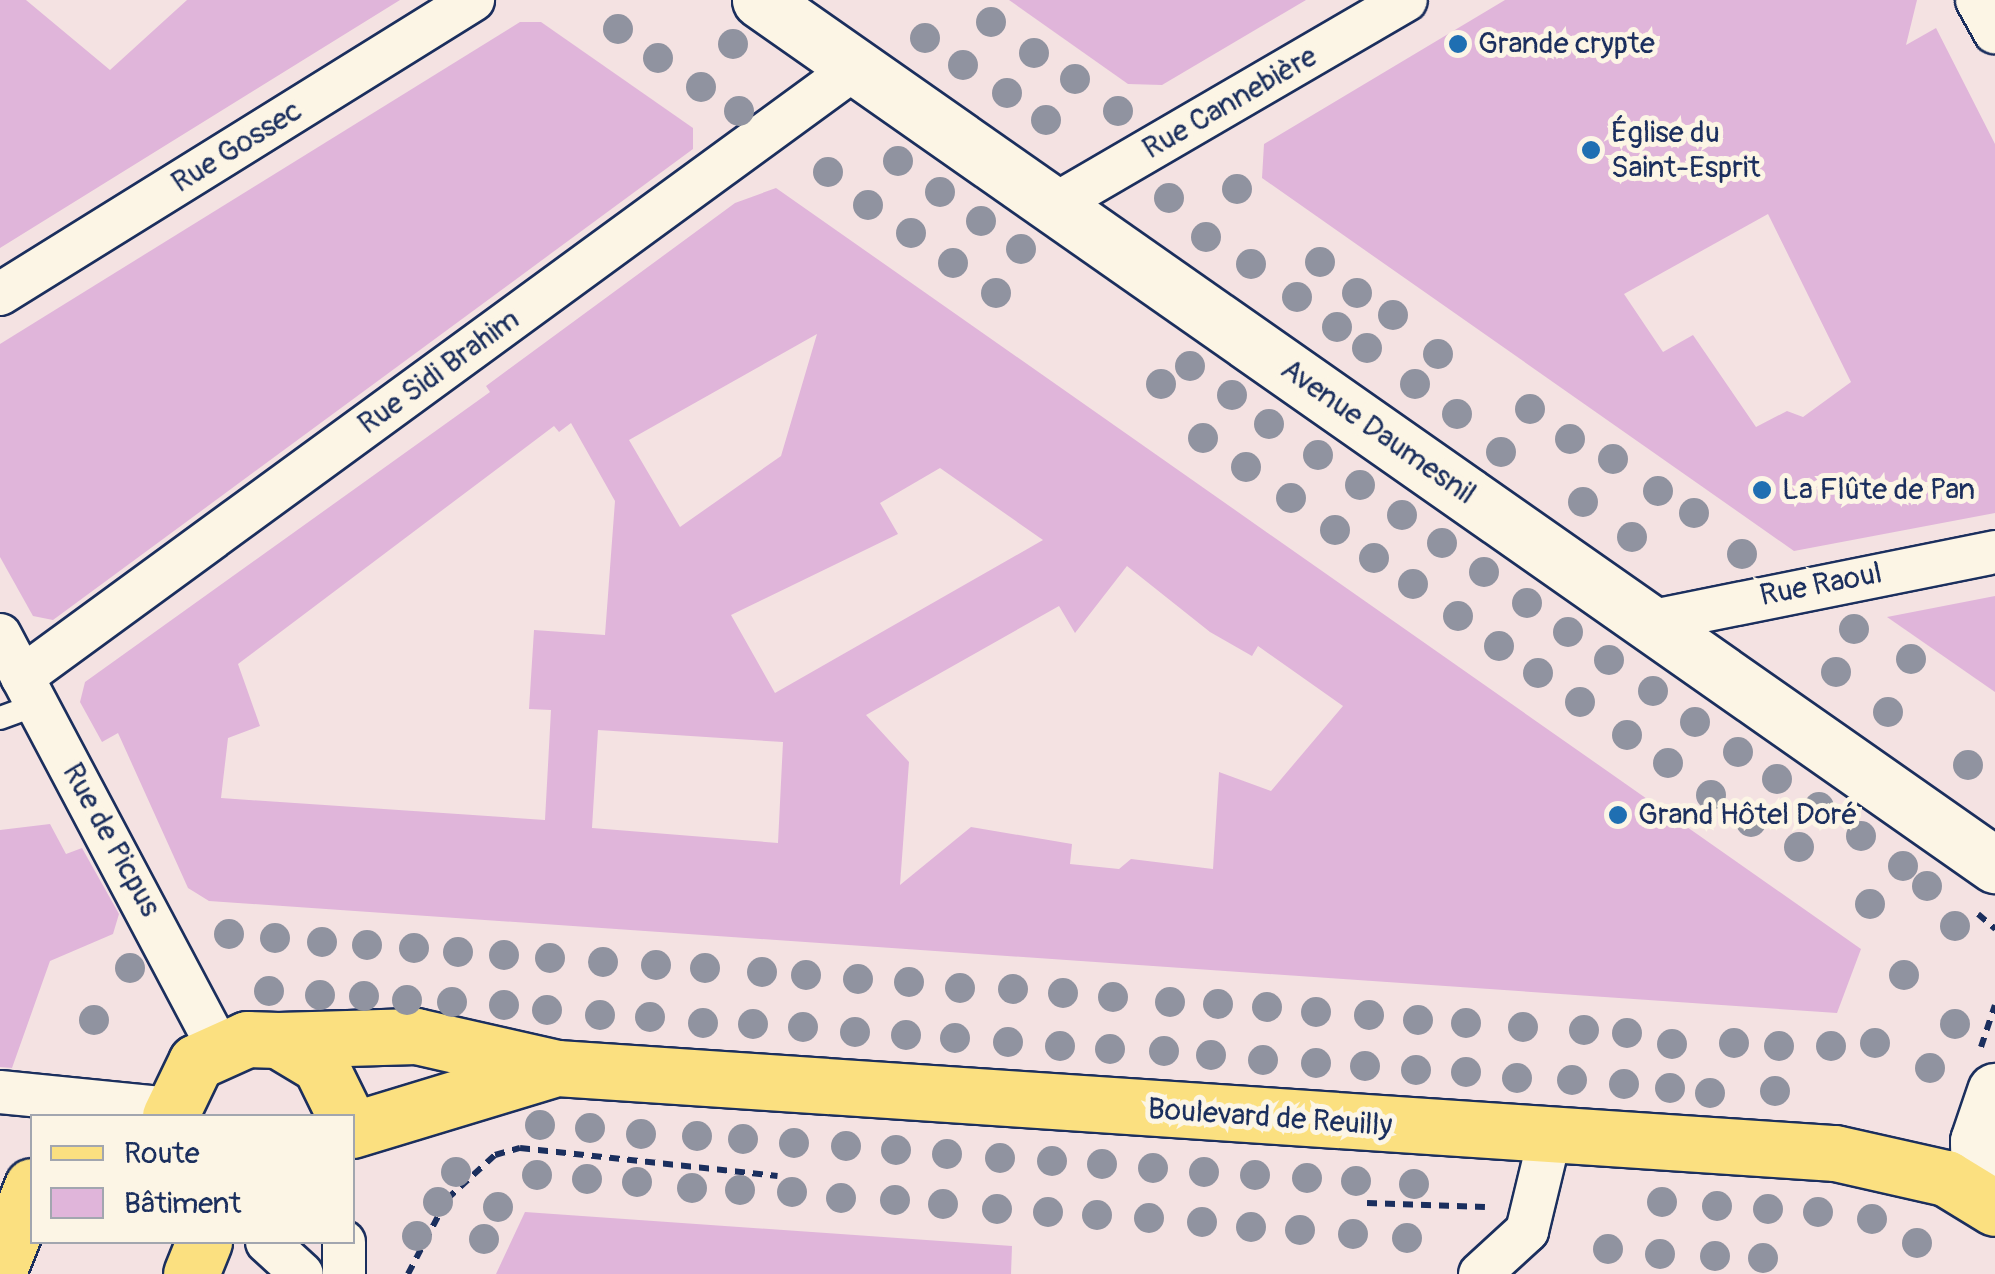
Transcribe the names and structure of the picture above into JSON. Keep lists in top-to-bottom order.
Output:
{
  "streets": {
    "main road": ["Avenue Daumesnil", "Boulevard de Reuilly"],
    "street": [
      "Rue Cannebière",
      "Rue Gossec",
      "Rue Sidi Brahim",
      "Rue Raoul",
      "Rue de Picpus"
    ]
  },
  "crossings": [
    ["Rue Cannebière", "Avenue Daumesnil"],
    ["Rue Sidi Brahim", "Avenue Daumesnil"],
    ["Rue Sidi Brahim", "Rue de Picpus"],
    ["Avenue Daumesnil", "Rue Raoul"]
  ],
  "places": [
    "Grande crypte",
    "Église du Saint-Esprit",
    "La Flûte de Pan",
    "Grand Hôtel Doré"
  ],
  "legend": ["Route", "Bâtiment"]
}
